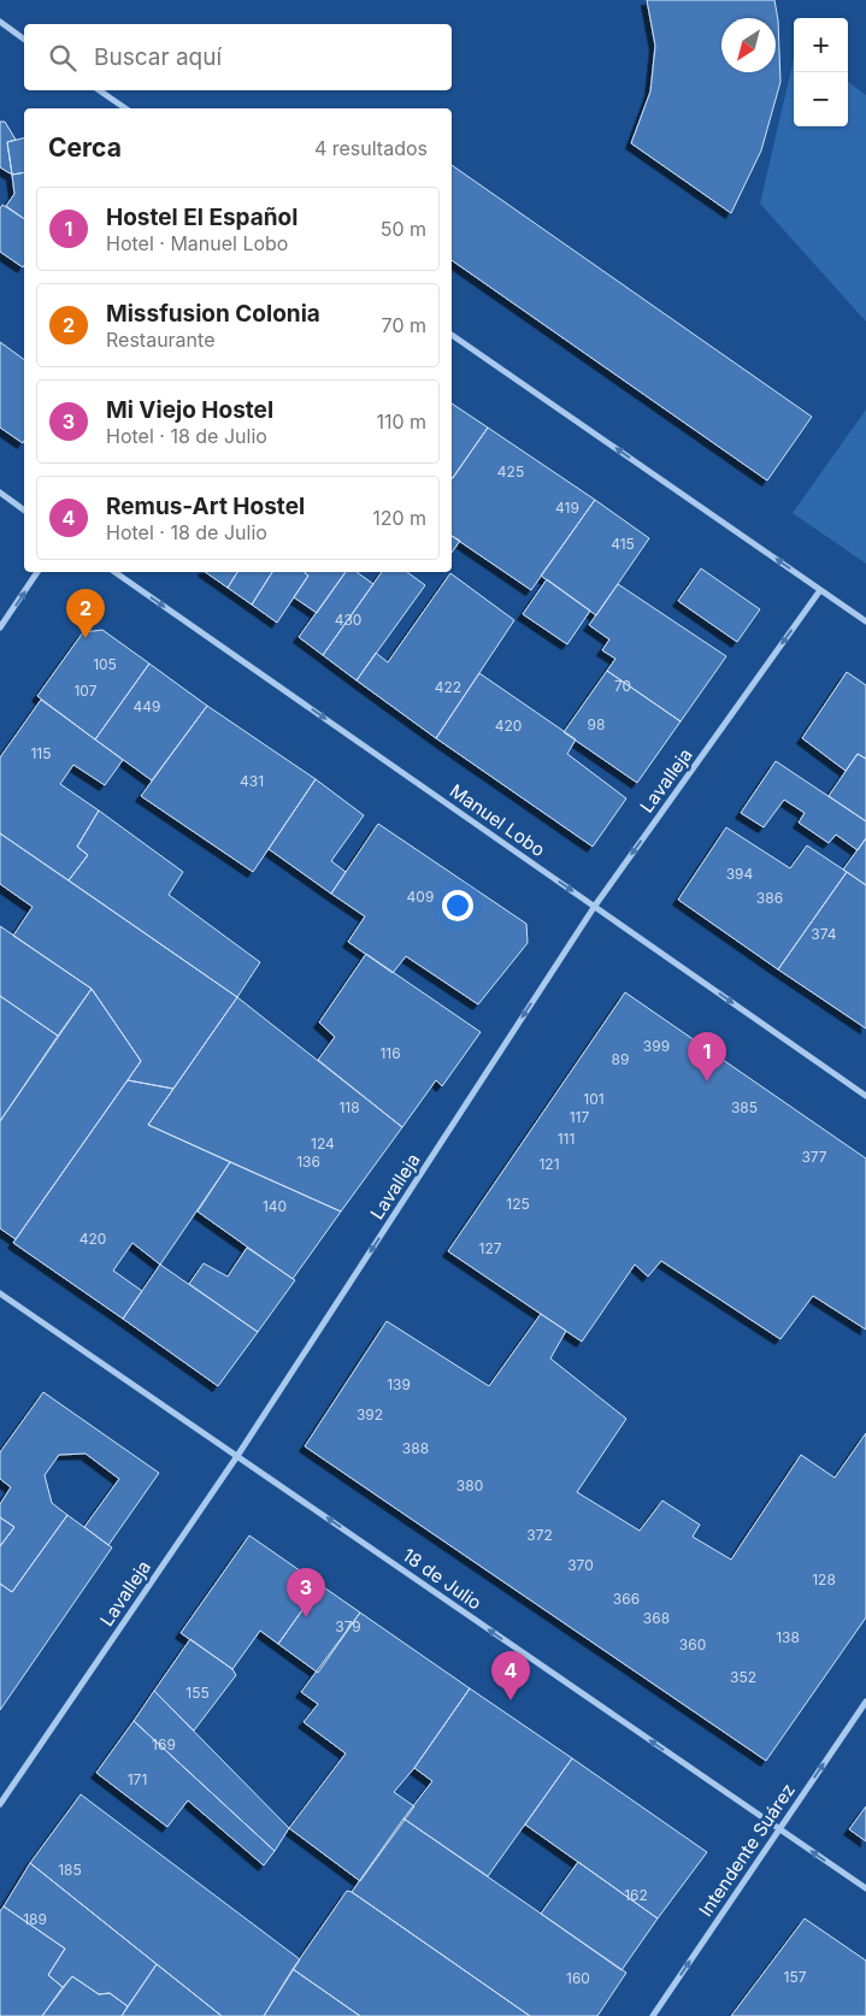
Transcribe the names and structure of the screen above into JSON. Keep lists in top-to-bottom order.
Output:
{
  "streets": {
    "street": [
      "Lavalleja",
      "Manuel Lobo",
      "18 de Julio",
      "Intendente Suárez"
    ]
  },
  "crossings": [
    ["Lavalleja", "Manuel Lobo"],
    ["Lavalleja", "18 de Julio"],
    ["18 de Julio", "Intendente Suárez"]
  ],
  "one_way": [
    "Lavalleja",
    "Manuel Lobo",
    "18 de Julio",
    "Intendente Suárez"
  ],
  "house_numbers": [
    "425",
    "419",
    "415",
    "430",
    "105",
    "70",
    "422",
    "107",
    "449",
    "98",
    "420",
    "115",
    "431",
    "394",
    "409",
    "386",
    "374",
    "399",
    "116",
    "89",
    "101",
    "118",
    "385",
    "117",
    "111",
    "124",
    "377",
    "136",
    "121",
    "125",
    "140",
    "420",
    "127",
    "139",
    "392",
    "388",
    "380",
    "372",
    "370",
    "128",
    "366",
    "368",
    "379",
    "138",
    "360",
    "352",
    "155",
    "169",
    "171",
    "185",
    "162",
    "189",
    "157",
    "160"
  ],
  "north": "bottom left",
  "page": {
    "map_buttons": ["+", "−"],
    "search": "Buscar aquí",
    "heading": ["Cerca", "4 resultados"],
    "list": [
      {
        "mark": "1",
        "name": "Hostel El Español",
        "note": "Hotel · Manuel Lobo",
        "value": "50 m"
      },
      {
        "mark": "2",
        "name": "Missfusion Colonia",
        "note": "Restaurante",
        "value": "70 m"
      },
      {
        "mark": "3",
        "name": "Mi Viejo Hostel",
        "note": "Hotel · 18 de Julio",
        "value": "110 m"
      },
      {
        "mark": "4",
        "name": "Remus-Art Hostel",
        "note": "Hotel · 18 de Julio",
        "value": "120 m"
      }
    ],
    "pins": [
      "2",
      "1",
      "3",
      "4"
    ]
  }
}
